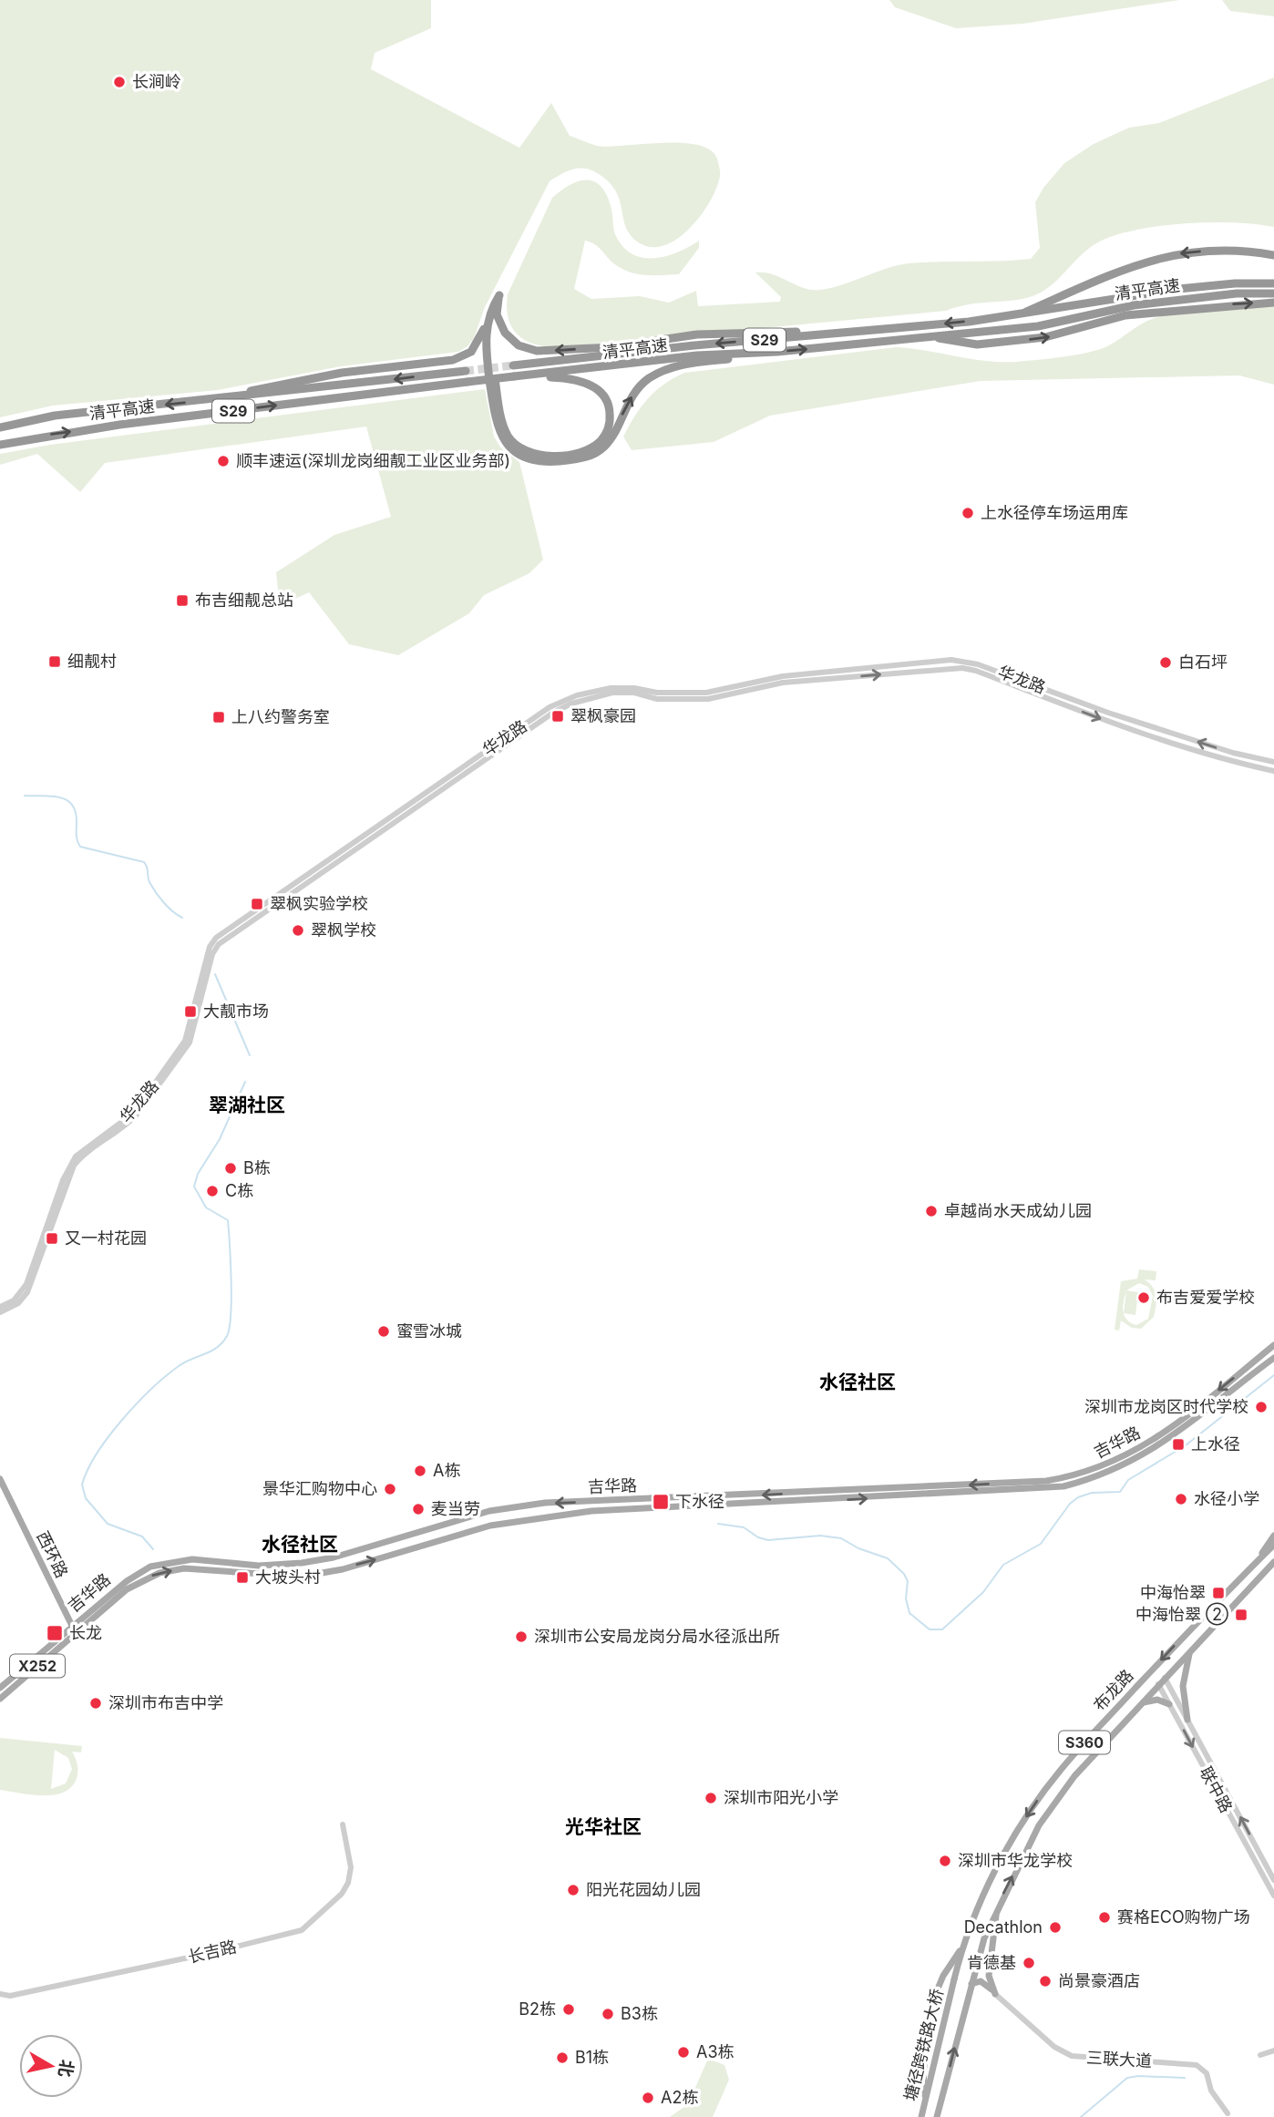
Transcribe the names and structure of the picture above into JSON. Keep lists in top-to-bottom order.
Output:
{
  "streets": {
    "highway": ["清平高速", "S29"],
    "main road": [
      "吉华路",
      "西环路",
      "X252",
      "布龙路",
      "S360",
      "塘径跨铁路大桥"
    ],
    "street": [
      "华龙路",
      "联中路",
      "长吉路",
      "三联大道"
    ]
  },
  "crossings": [
    ["吉华路", "西环路"],
    ["布龙路", "联中路"],
    ["布龙路", "塘径跨铁路大桥"]
  ],
  "districts": [
    "翠湖社区",
    "水径社区",
    "水径社区",
    "光华社区"
  ],
  "places": {
    "other": [
      "长涧岭",
      "顺丰速运(深圳龙岗细靓工业区业务部)",
      "上水径停车场运用库",
      "白石坪",
      "翠枫学校",
      "B栋",
      "C栋",
      "卓越尚水天成幼儿园",
      "布吉爱爱学校",
      "蜜雪冰城",
      "深圳市龙岗区时代学校",
      "A栋",
      "景华汇购物中心",
      "水径小学",
      "麦当劳",
      "深圳市公安局龙岗分局水径派出所",
      "深圳市布吉中学",
      "深圳市阳光小学",
      "深圳市华龙学校",
      "阳光花园幼儿园",
      "赛格ECO购物广场",
      "Decathlon",
      "肯德基",
      "尚景豪酒店",
      "B2栋",
      "B3栋",
      "A3栋",
      "B1栋",
      "A2栋"
    ],
    "transit": [
      "布吉细靓总站",
      "细靓村",
      "翠枫豪园",
      "上八约警务室",
      "翠枫实验学校",
      "大靓市场",
      "又一村花园",
      "上水径",
      "下水径",
      "大坡头村",
      "中海怡翠",
      "中海怡翠 ②",
      "长龙"
    ]
  },
  "north": "right"
}
